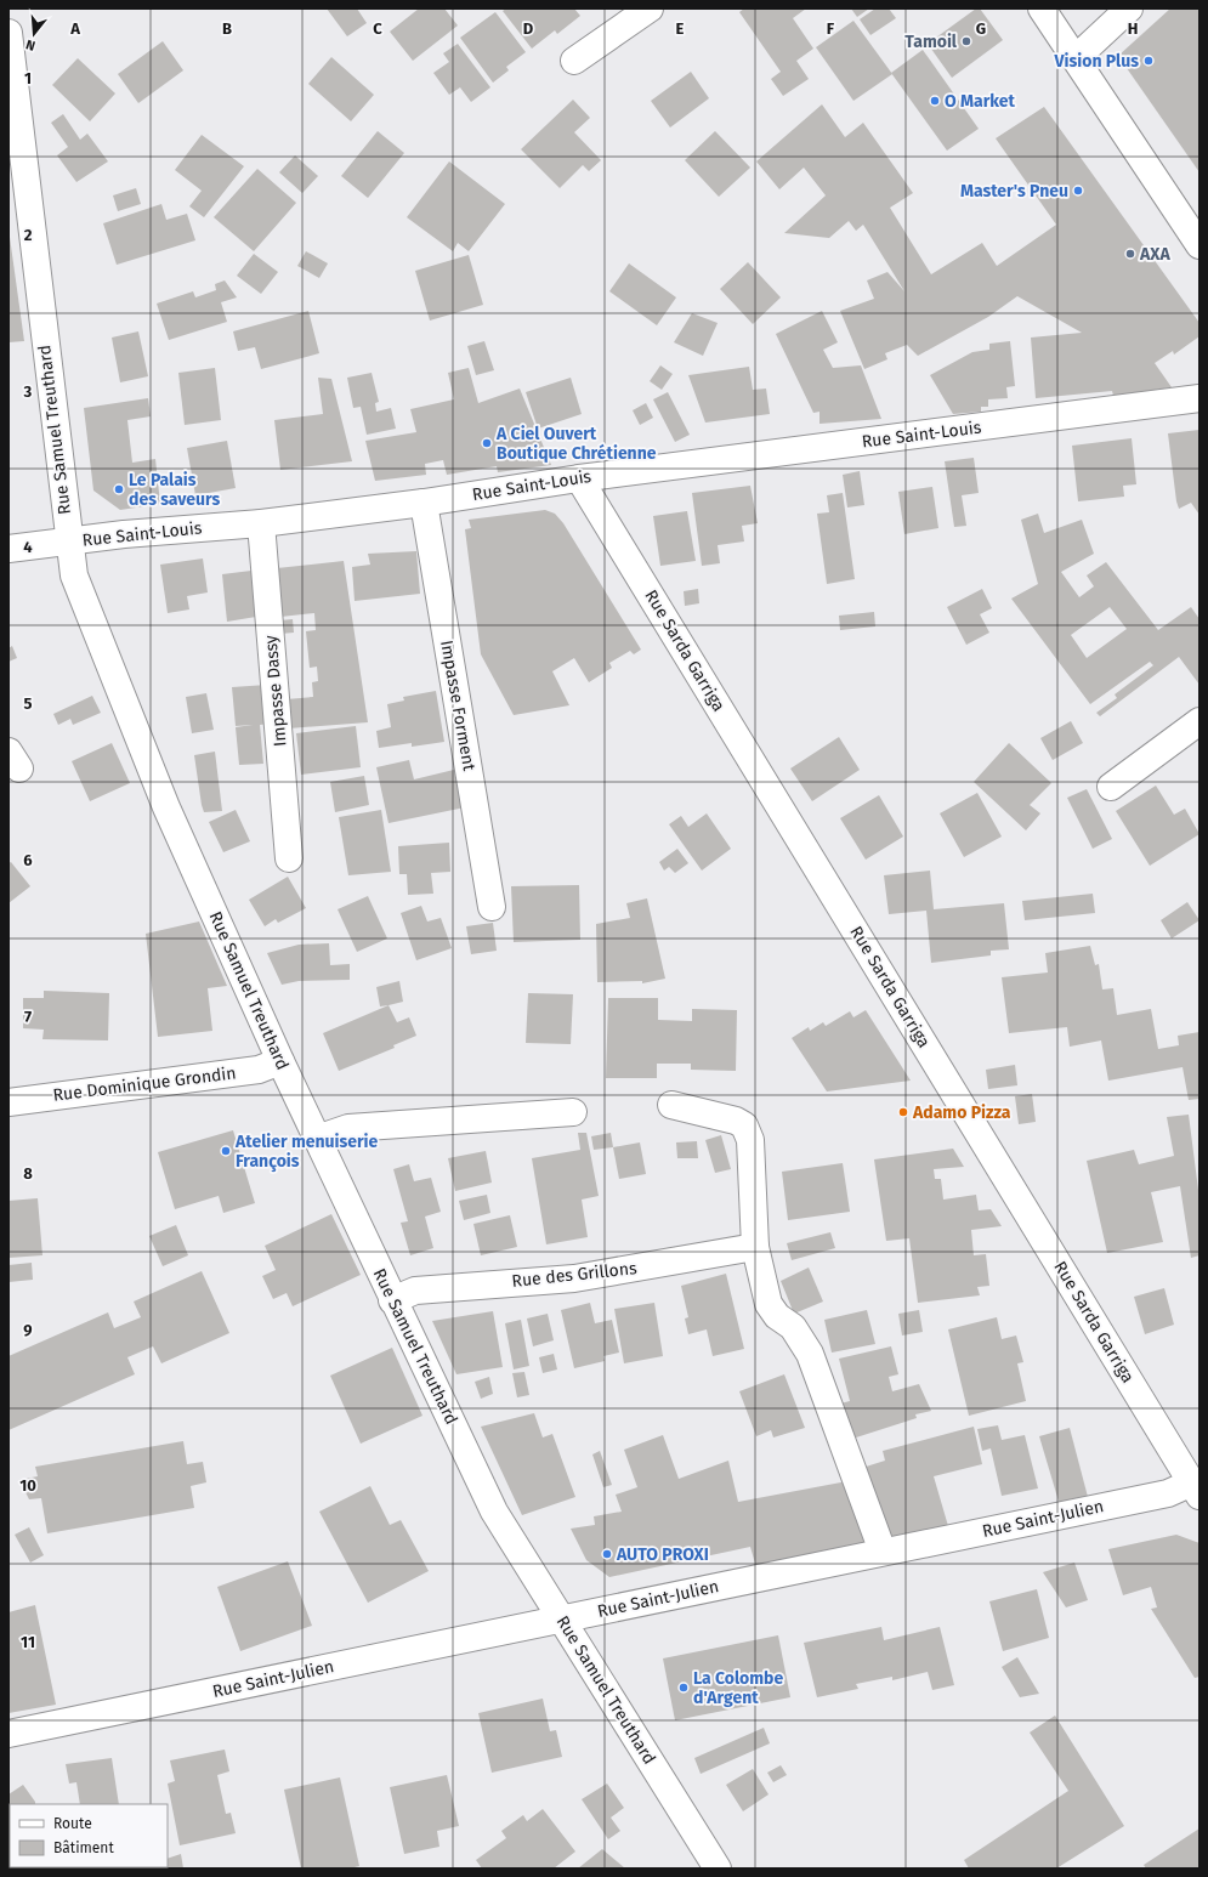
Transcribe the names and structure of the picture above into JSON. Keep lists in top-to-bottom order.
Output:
{
  "streets": {
    "street": [
      "Rue Samuel Treuthard",
      "Rue Saint-Louis",
      "Rue Sarda Garriga",
      "Impasse Dassy",
      "Impasse Forment",
      "Rue Dominique Grondin",
      "Rue des Grillons",
      "Rue Saint-Julien"
    ]
  },
  "crossings": [
    ["Rue Samuel Treuthard", "Rue Saint-Louis"],
    ["Rue Samuel Treuthard", "Rue Dominique Grondin"],
    ["Rue Samuel Treuthard", "Rue des Grillons"],
    ["Rue Samuel Treuthard", "Rue Saint-Julien"],
    ["Rue Saint-Louis", "Rue Sarda Garriga"],
    ["Rue Saint-Louis", "Impasse Dassy"],
    ["Rue Saint-Louis", "Impasse Forment"],
    ["Rue Sarda Garriga", "Rue Saint-Julien"]
  ],
  "places": [
    "Tamoil",
    "Vision Plus",
    "O Market",
    "Master's Pneu",
    "AXA",
    "A Ciel Ouvert Boutique Chrétienne",
    "Le Palais des saveurs",
    "Adamo Pizza",
    "Atelier menuiserie François",
    "AUTO PROXI",
    "La Colombe d'Argent"
  ],
  "legend": ["Route", "Bâtiment"],
  "north": "bottom",
  "grid": {
    "columns": [
      "A",
      "B",
      "C",
      "D",
      "E",
      "F",
      "G",
      "H"
    ],
    "rows": [
      "1",
      "2",
      "3",
      "4",
      "5",
      "6",
      "7",
      "8",
      "9",
      "10",
      "11"
    ]
  }
}
